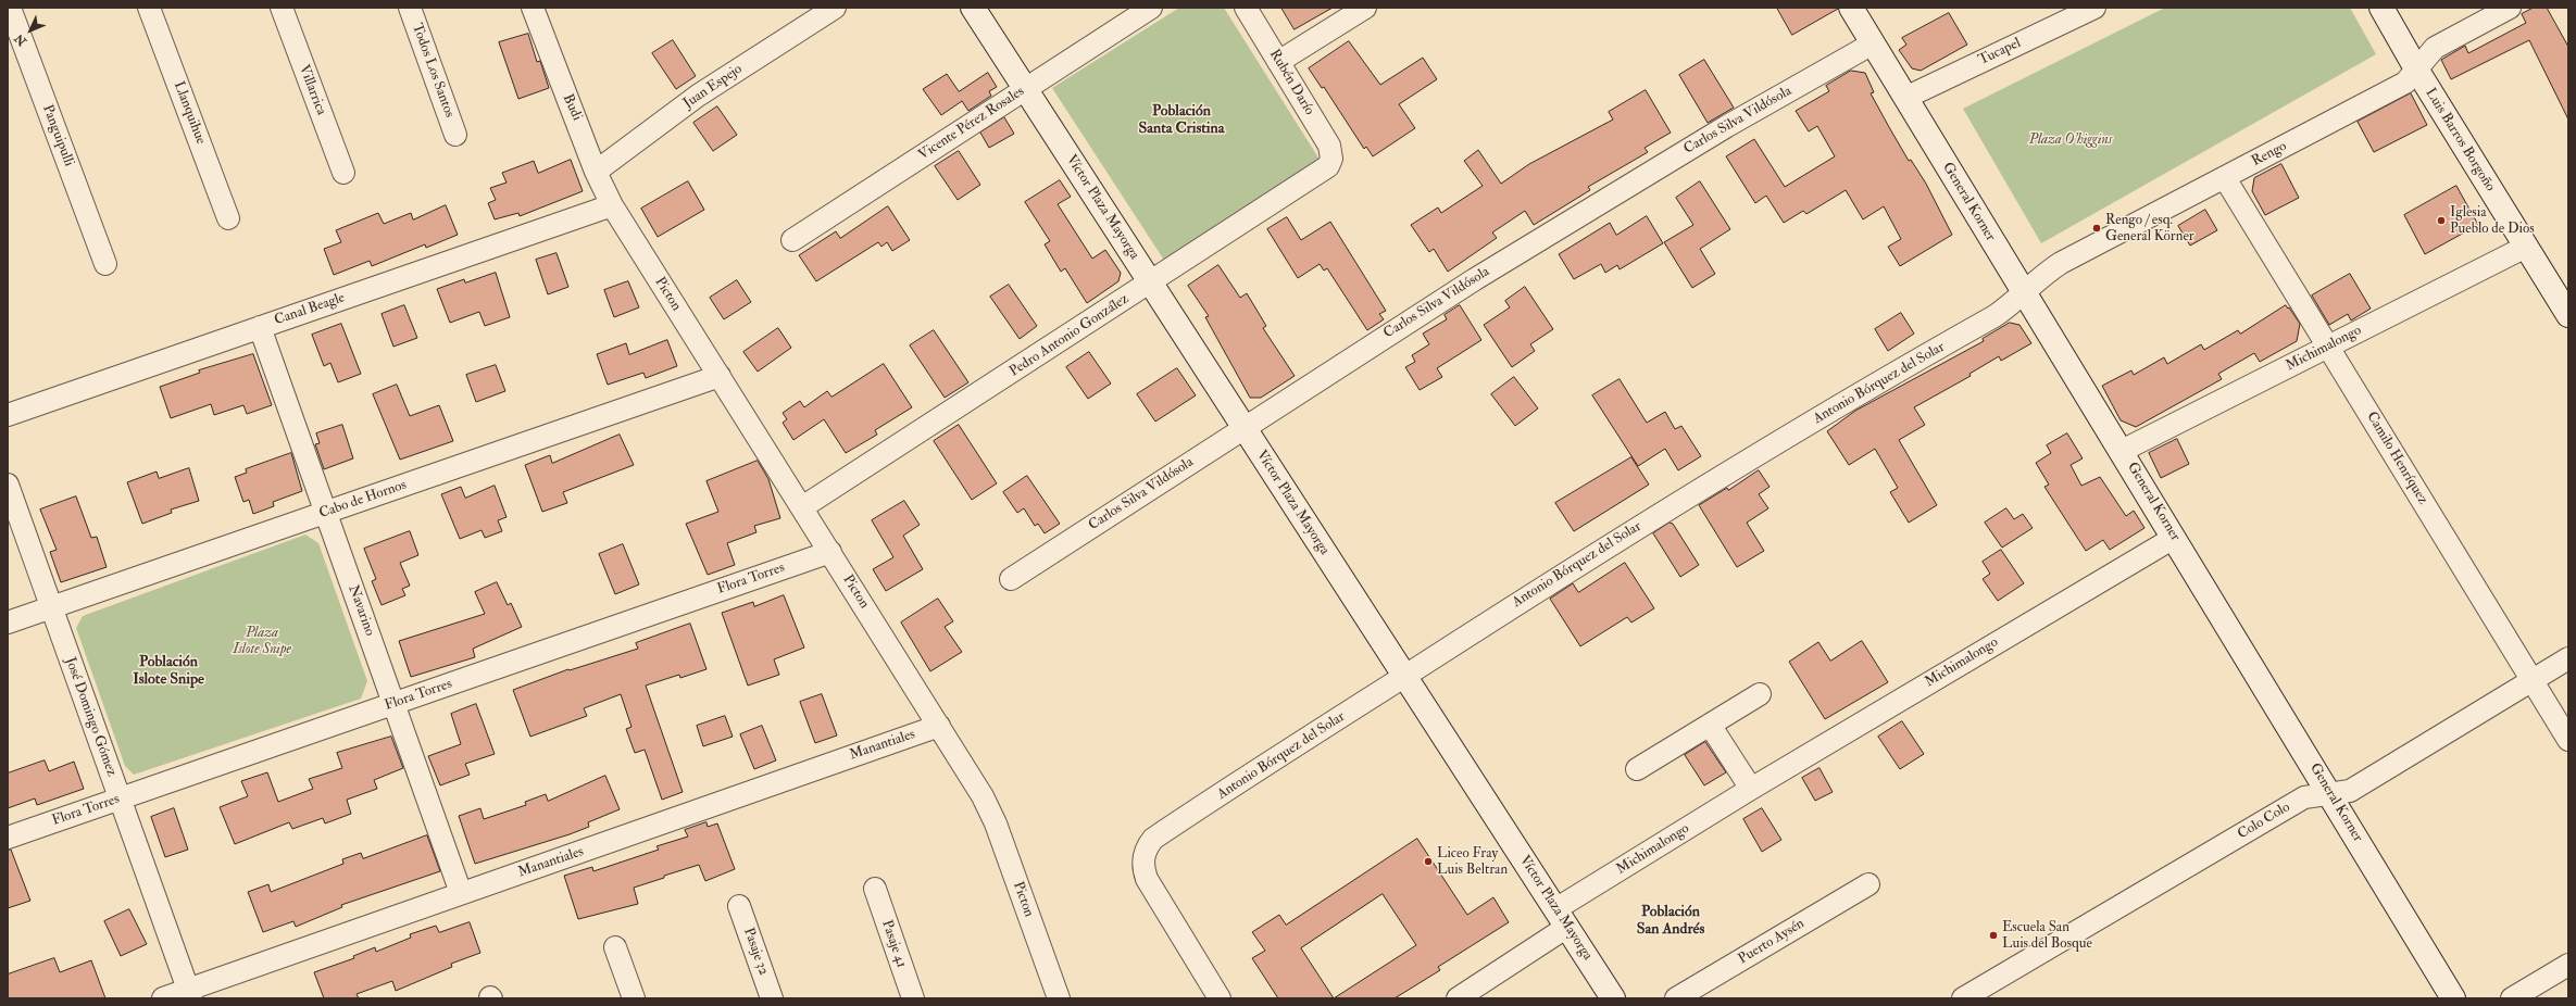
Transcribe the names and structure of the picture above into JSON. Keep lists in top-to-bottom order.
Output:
{
  "streets": {
    "street": [
      "Tucapel",
      "Todos Los Santos",
      "Rubén Darío",
      "Juan Espejo",
      "Villarrica",
      "Budi",
      "Llanquihue",
      "Carlos Silva Vildósola",
      "Vicente Pérez Rosales",
      "Panguipulli",
      "Luis Barros Borgoño",
      "Rengo",
      "General Korner",
      "Víctor Plaza Mayorga",
      "Picton",
      "Canal Beagle",
      "Pedro Antonio González",
      "Michimalongo",
      "Antonio Bórquez del Solar",
      "Camilo Henríquez",
      "Cabo de Hornos",
      "Flora Torres",
      "Navarino",
      "José Domingo Gómez",
      "Manantiales",
      "Colo Colo",
      "Puerto Aysén",
      "Pasaje 41",
      "Pasaje 32"
    ]
  },
  "crossings": [
    ["Tucapel", "General Korner"],
    ["Rubén Darío", "Pedro Antonio González"],
    ["Juan Espejo", "Budi"],
    ["Budi", "Picton"],
    ["Budi", "Canal Beagle"],
    ["Carlos Silva Vildósola", "General Korner"],
    ["Carlos Silva Vildósola", "Víctor Plaza Mayorga"],
    ["Vicente Pérez Rosales", "Víctor Plaza Mayorga"],
    ["Luis Barros Borgoño", "Rengo"],
    ["Luis Barros Borgoño", "Michimalongo"],
    ["Rengo", "General Korner"],
    ["Rengo", "Antonio Bórquez del Solar"],
    ["Rengo", "Camilo Henríquez"],
    ["General Korner", "Michimalongo"],
    ["General Korner", "Antonio Bórquez del Solar"],
    ["General Korner", "Colo Colo"],
    ["Víctor Plaza Mayorga", "Pedro Antonio González"],
    ["Víctor Plaza Mayorga", "Michimalongo"],
    ["Víctor Plaza Mayorga", "Antonio Bórquez del Solar"],
    ["Picton", "Canal Beagle"],
    ["Picton", "Pedro Antonio González"],
    ["Picton", "Cabo de Hornos"],
    ["Picton", "Flora Torres"],
    ["Picton", "Manantiales"],
    ["Canal Beagle", "Navarino"],
    ["Michimalongo", "Camilo Henríquez"],
    ["Camilo Henríquez", "Colo Colo"],
    ["Cabo de Hornos", "Navarino"],
    ["Cabo de Hornos", "José Domingo Gómez"],
    ["Flora Torres", "Navarino"],
    ["Flora Torres", "José Domingo Gómez"],
    ["Navarino", "Manantiales"],
    ["José Domingo Gómez", "Manantiales"]
  ],
  "districts": ["Población Santa Cristina", "Población Islote Snipe", "Población San Andrés"],
  "parks": ["Plaza O'higgins", "Plaza Islote Snipe"],
  "places": [
    "Iglesia Pueblo de Dios",
    "Rengo / esq. General Körner",
    "Liceo Fray Luis Beltran",
    "Escuela San Luis del Bosque"
  ],
  "north": "bottom left"
}
